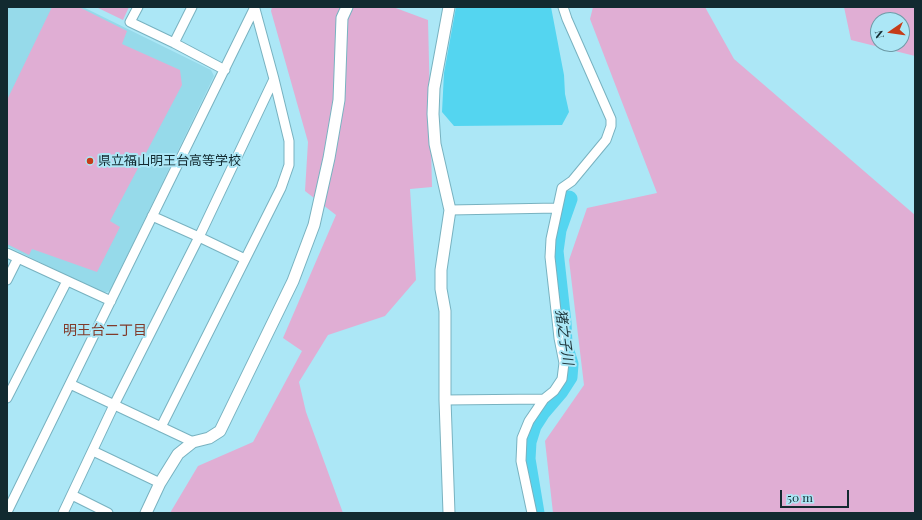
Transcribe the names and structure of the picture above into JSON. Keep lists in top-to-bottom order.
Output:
{
  "districts": ["明王台二丁目"],
  "water": ["猪之子川"],
  "places": ["県立福山明王台高等学校"],
  "scale_bar": "50 m",
  "north": "left"
}
